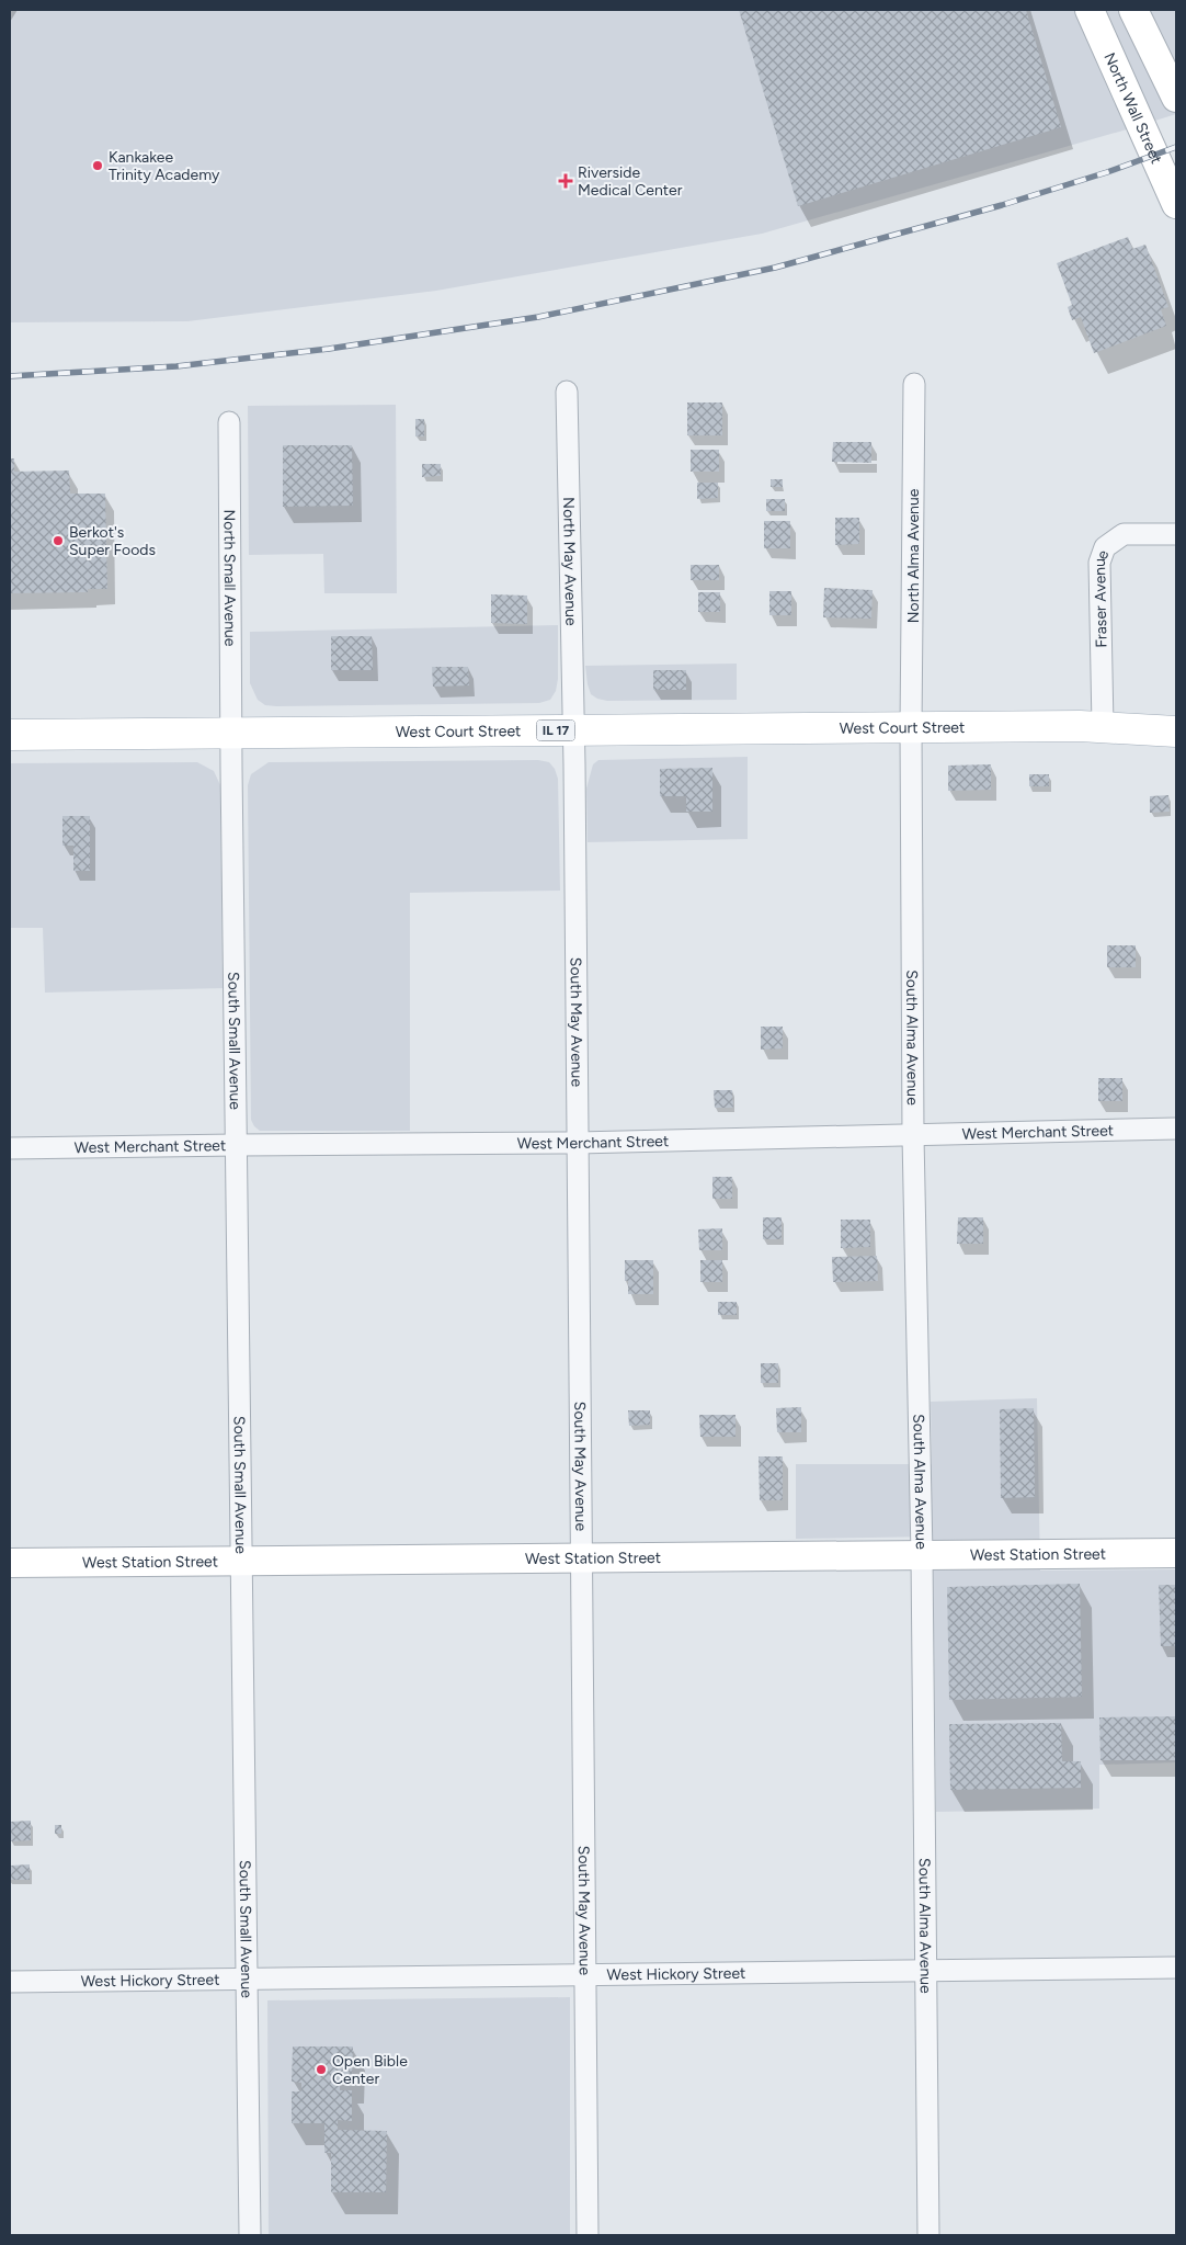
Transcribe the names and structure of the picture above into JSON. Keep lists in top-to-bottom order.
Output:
{
  "streets": {
    "main road": [
      "North Wall Street",
      "West Court Street",
      "IL 17",
      "West Station Street"
    ],
    "street": [
      "North Alma Avenue",
      "North May Avenue",
      "North Small Avenue",
      "Fraser Avenue",
      "South May Avenue",
      "South Alma Avenue",
      "South Small Avenue",
      "West Merchant Street",
      "West Hickory Street"
    ]
  },
  "crossings": [
    ["North Alma Avenue", "West Court Street"],
    ["North Alma Avenue", "South Alma Avenue"],
    ["North May Avenue", "West Court Street"],
    ["North May Avenue", "South May Avenue"],
    ["North Small Avenue", "West Court Street"],
    ["North Small Avenue", "South Small Avenue"],
    ["Fraser Avenue", "West Court Street"],
    ["West Court Street", "South May Avenue"],
    ["West Court Street", "South Alma Avenue"],
    ["West Court Street", "South Small Avenue"],
    ["South May Avenue", "West Merchant Street"],
    ["South May Avenue", "West Station Street"],
    ["South May Avenue", "West Hickory Street"],
    ["South Alma Avenue", "West Merchant Street"],
    ["South Alma Avenue", "West Station Street"],
    ["South Alma Avenue", "West Hickory Street"],
    ["South Small Avenue", "West Merchant Street"],
    ["South Small Avenue", "West Station Street"],
    ["South Small Avenue", "West Hickory Street"]
  ],
  "places": {
    "other": ["Kankakee Trinity Academy", "Berkot's Super Foods", "Open Bible Center"],
    "health": ["Riverside Medical Center"]
  }
}
